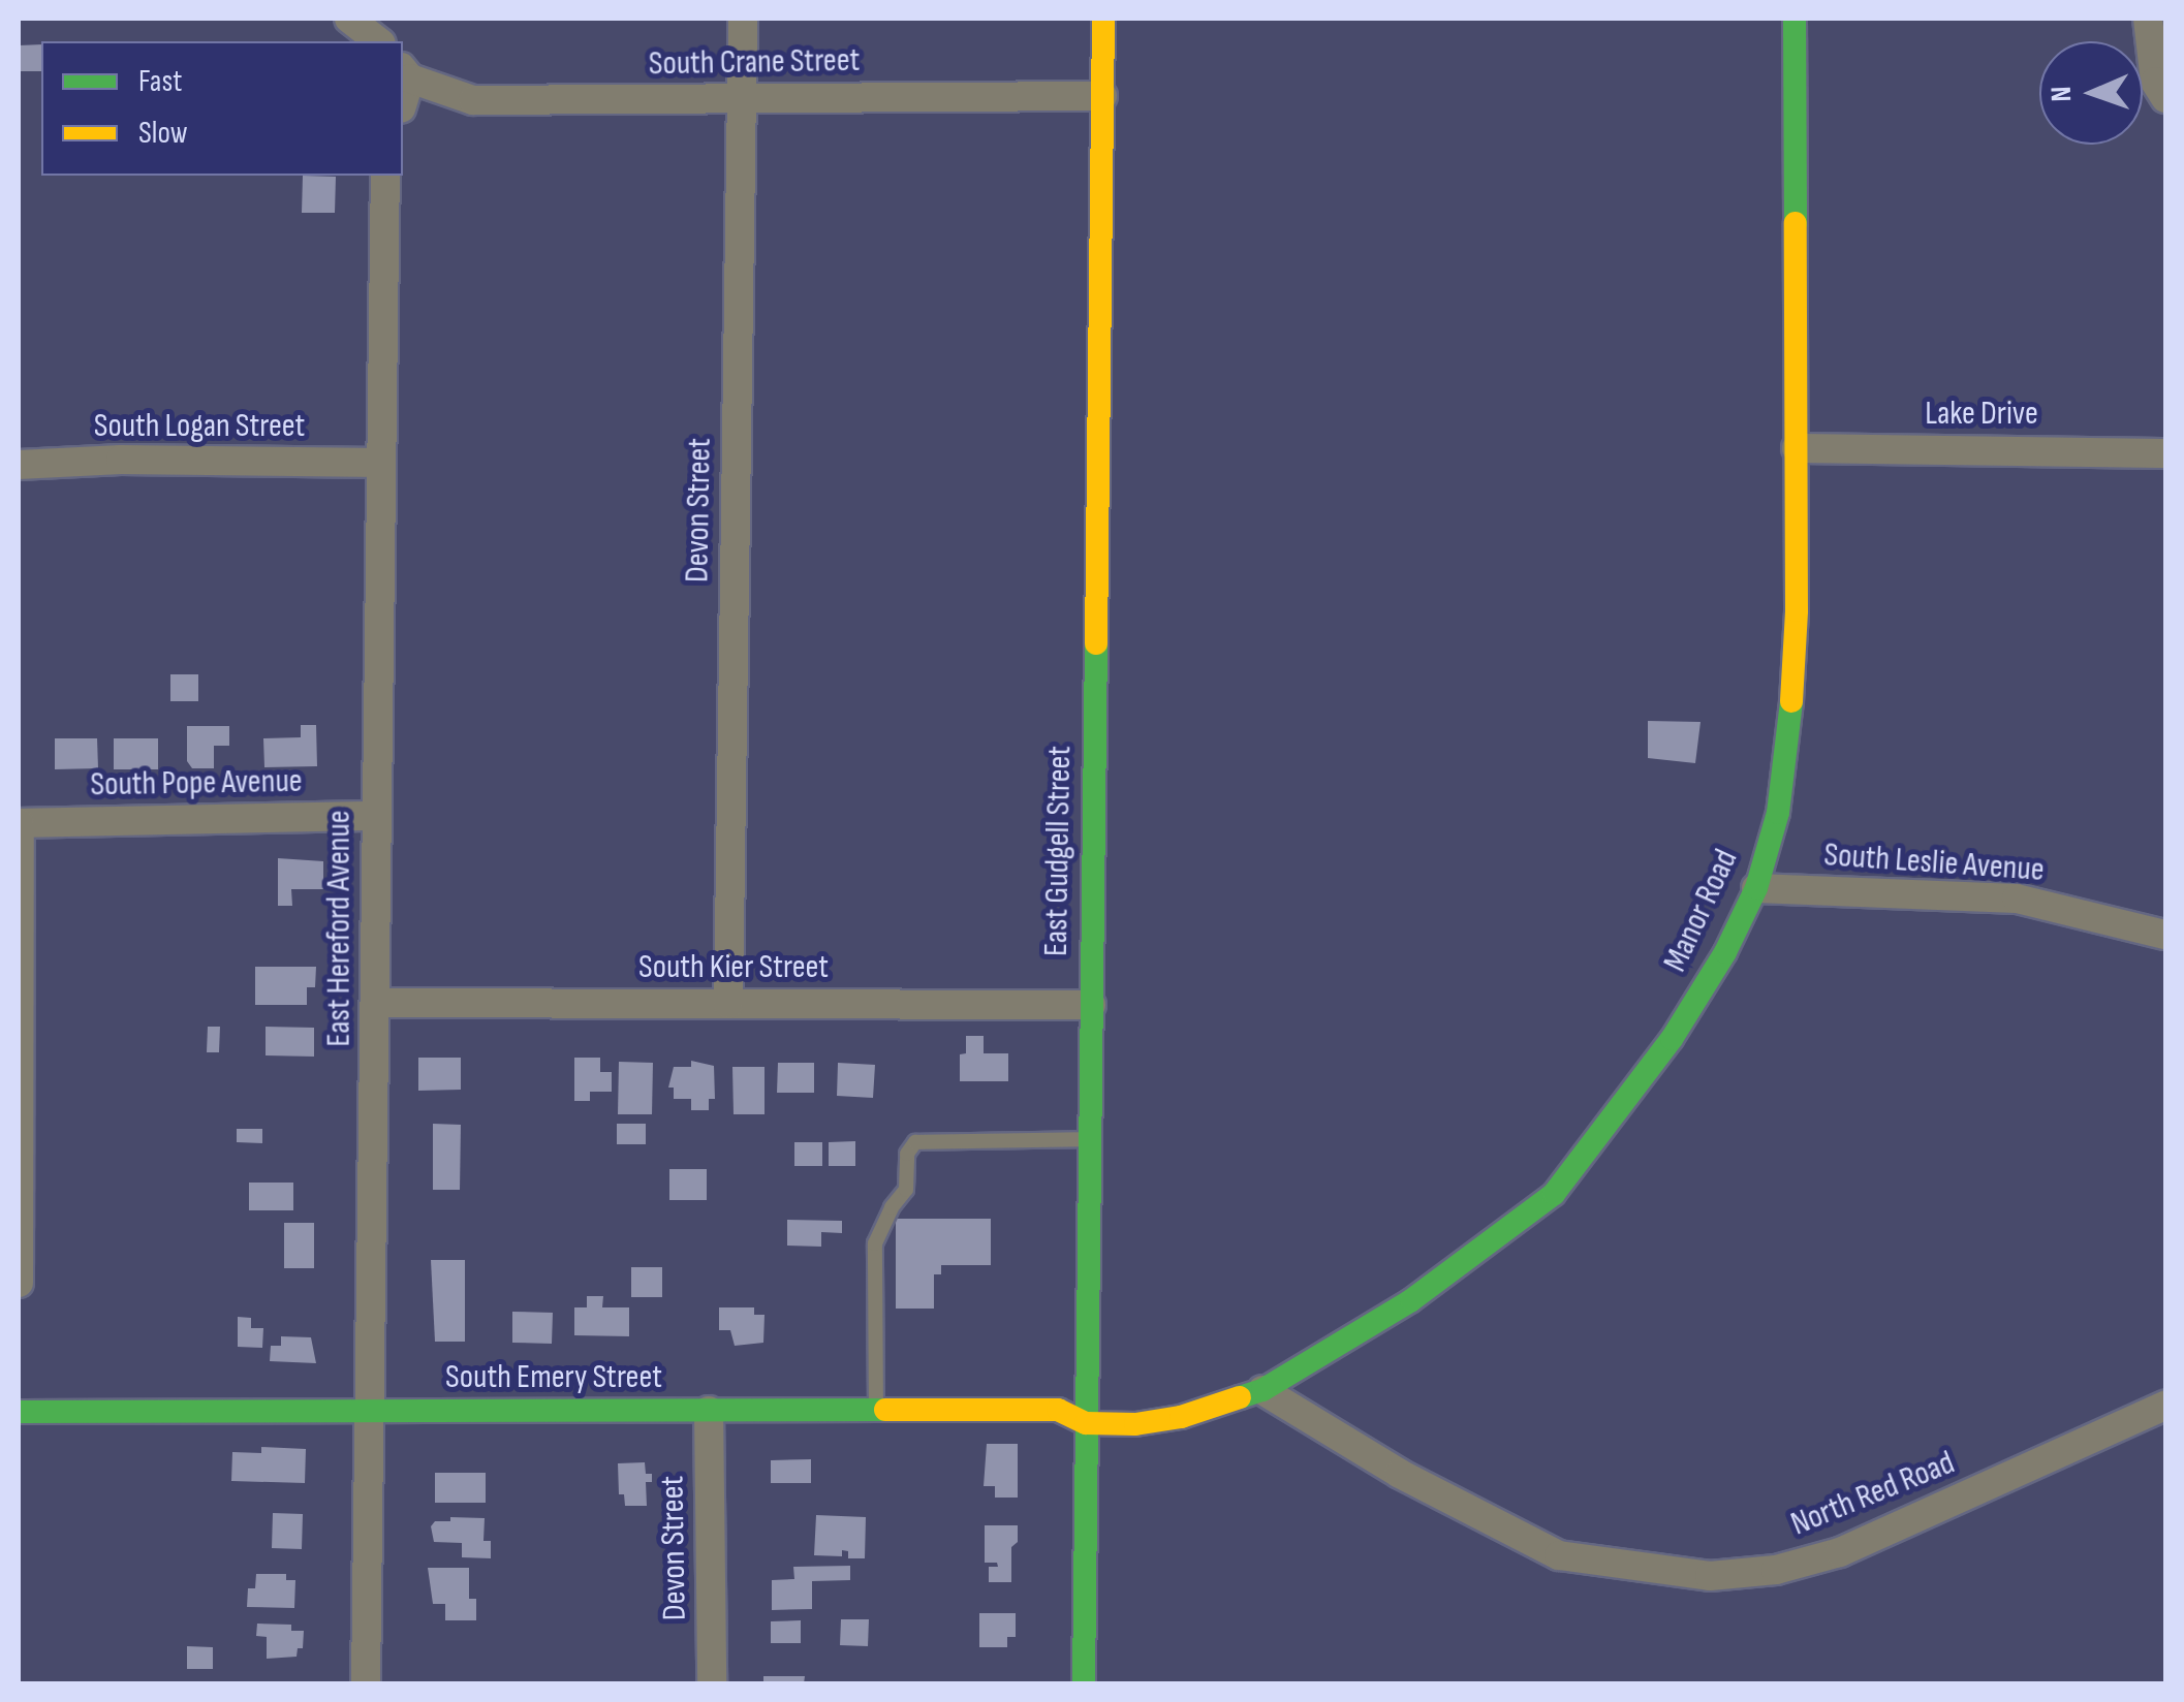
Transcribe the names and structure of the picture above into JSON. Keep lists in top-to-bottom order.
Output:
{
  "streets": {
    "street": [
      "South Crane Street",
      "Lake Drive",
      "South Logan Street",
      "Devon Street",
      "South Pope Avenue",
      "East Gudgell Street",
      "South Leslie Avenue",
      "Manor Road",
      "East Hereford Avenue",
      "South Kier Street",
      "South Emery Street",
      "North Red Road"
    ]
  },
  "crossings": [
    ["South Crane Street", "Devon Street"],
    ["South Crane Street", "East Gudgell Street"],
    ["Lake Drive", "Manor Road"],
    ["South Logan Street", "East Hereford Avenue"],
    ["Devon Street", "South Kier Street"],
    ["Devon Street", "South Emery Street"],
    ["South Pope Avenue", "East Hereford Avenue"],
    ["East Gudgell Street", "Manor Road"],
    ["East Gudgell Street", "South Kier Street"],
    ["East Gudgell Street", "South Emery Street"],
    ["South Leslie Avenue", "Manor Road"],
    ["Manor Road", "South Emery Street"],
    ["Manor Road", "North Red Road"],
    ["East Hereford Avenue", "South Kier Street"],
    ["East Hereford Avenue", "South Emery Street"]
  ],
  "legend": ["Fast", "Slow"],
  "north": "left"
}
